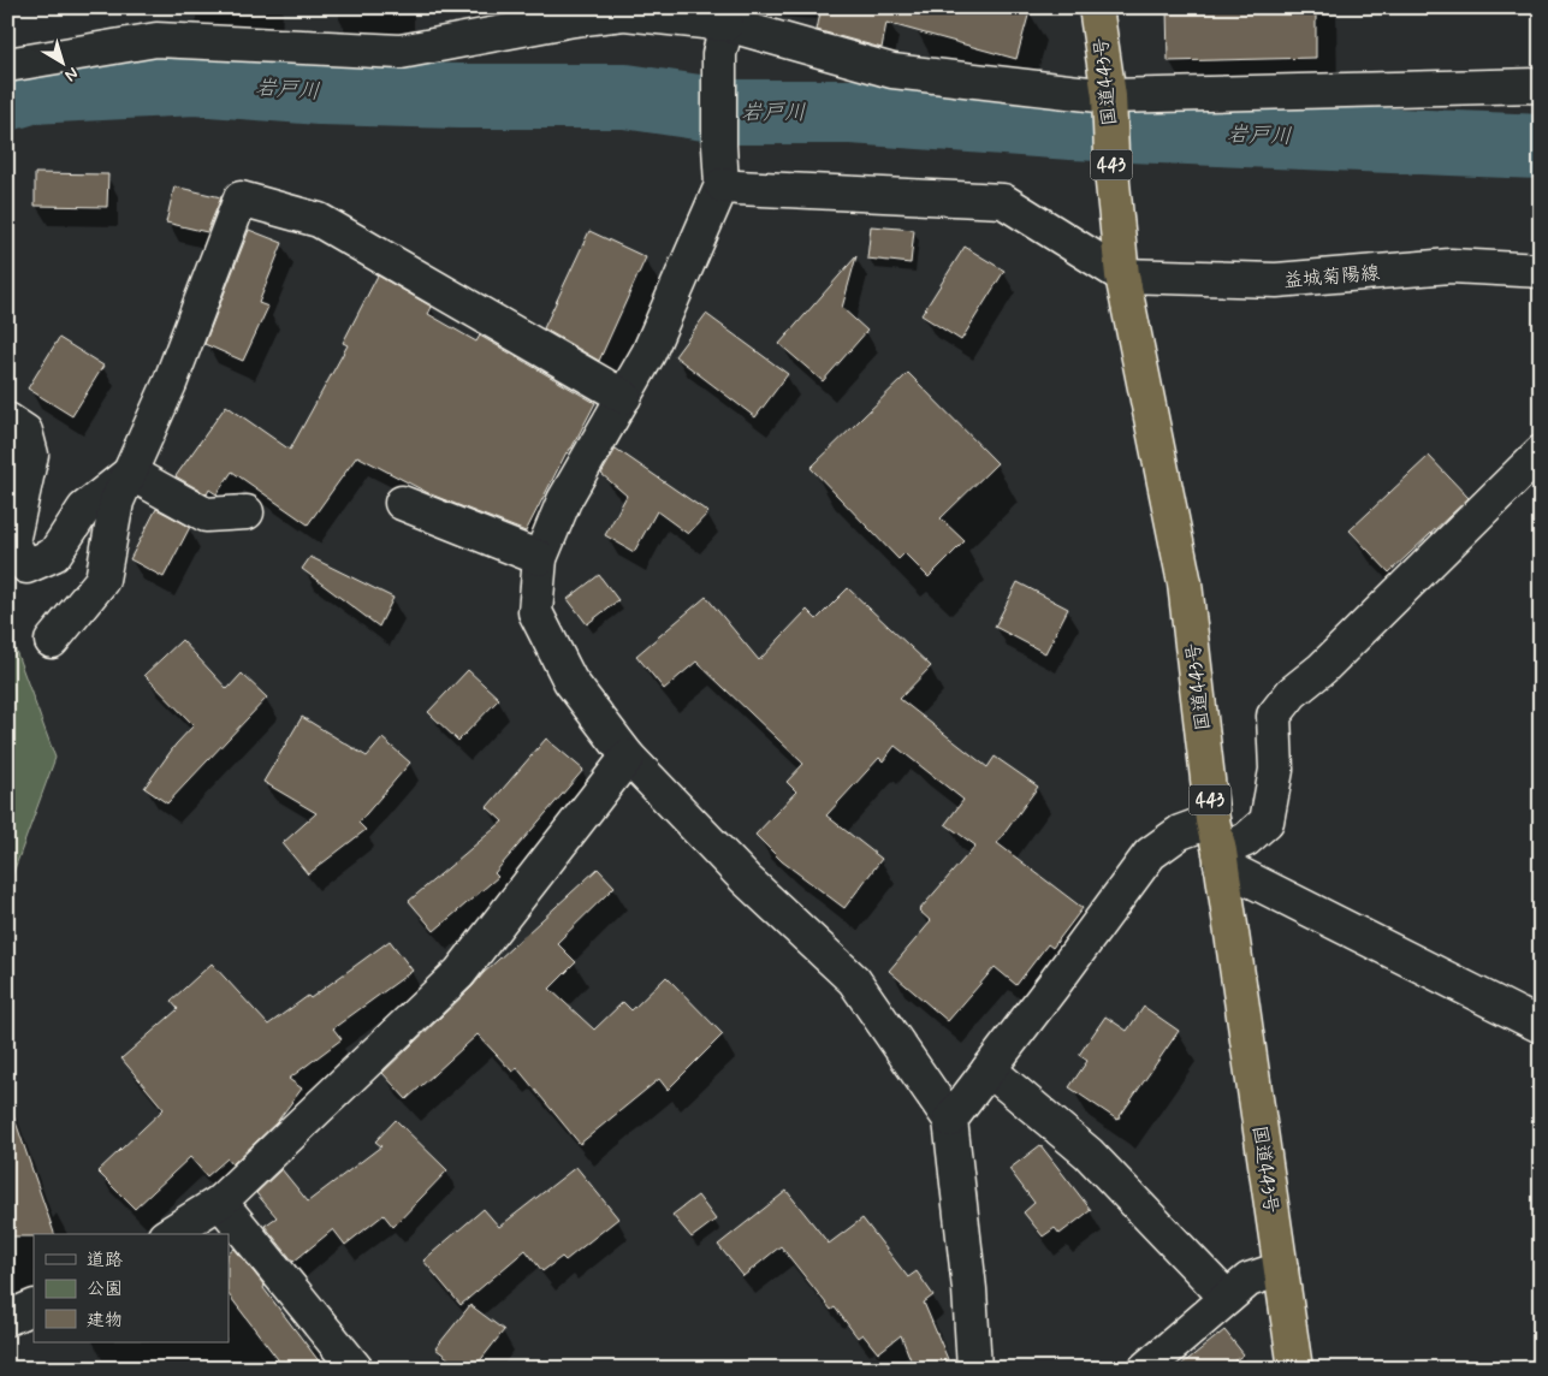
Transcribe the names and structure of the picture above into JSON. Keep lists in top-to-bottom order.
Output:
{
  "streets": {
    "highway": ["国道443号", "443"],
    "street": ["益城菊陽線"]
  },
  "crossings": [
    ["国道443号", "益城菊陽線"]
  ],
  "water": ["岩戸川"],
  "legend": ["道路", "公園", "建物"],
  "north": "bottom right"
}
